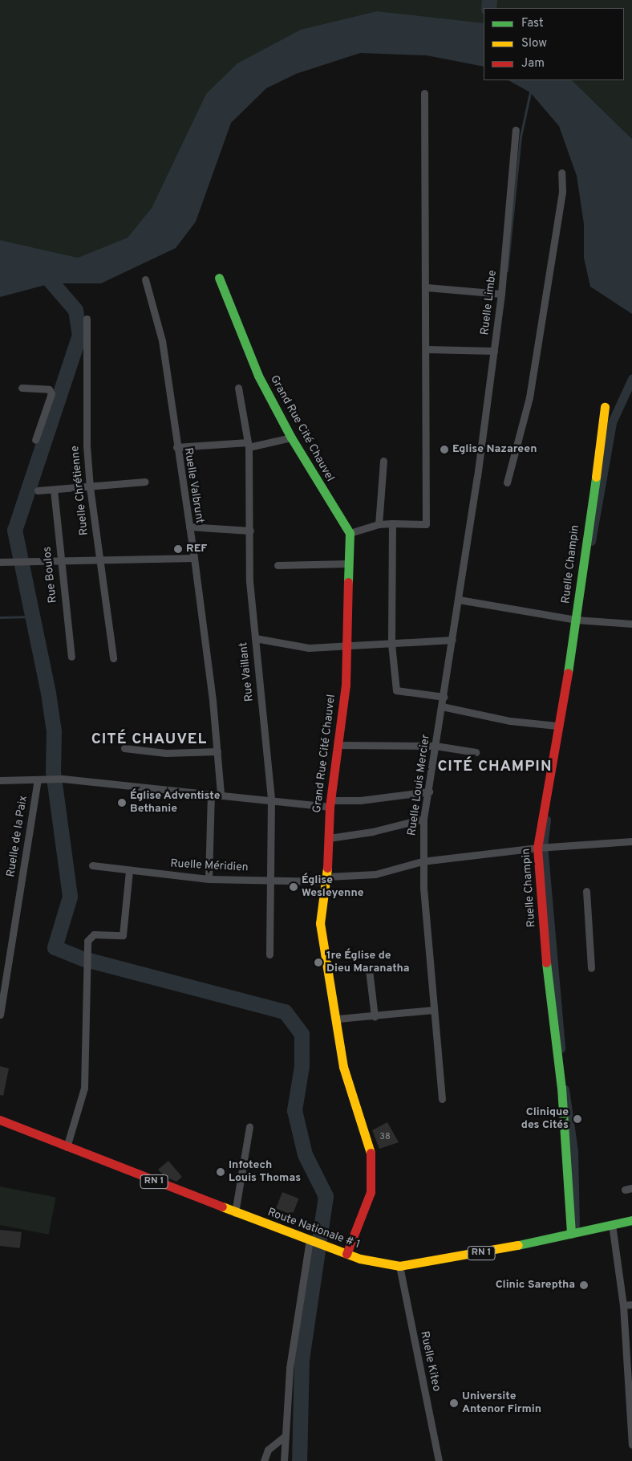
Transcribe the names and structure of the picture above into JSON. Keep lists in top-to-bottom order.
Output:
{
  "streets": {
    "street": [
      "Ruelle Limbe",
      "Grand Rue Cité Chauvel",
      "Ruelle Valbrunt",
      "Ruelle Chrétienne",
      "Ruelle Champin",
      "Rue Boulos",
      "Rue Vaillant",
      "Ruelle Louis Mercier",
      "Ruelle de la Paix",
      "Ruelle Méridien",
      "RN 1",
      "Route Nationale # 1",
      "Ruelle Kiteo"
    ]
  },
  "crossings": [
    ["Ruelle Limbe", "Ruelle Louis Mercier"],
    ["Grand Rue Cité Chauvel", "Ruelle Méridien"],
    ["Grand Rue Cité Chauvel", "Route Nationale # 1"],
    ["Ruelle Champin", "Ruelle Méridien"],
    ["Ruelle Champin", "Route Nationale # 1"],
    ["Rue Vaillant", "Ruelle Méridien"],
    ["Ruelle Louis Mercier", "Ruelle Méridien"],
    ["Route Nationale # 1", "Ruelle Kiteo"]
  ],
  "districts": ["CITÉ CHAUVEL", "CITÉ CHAMPIN"],
  "places": [
    "Eglise Nazareen",
    "REF",
    "Église Adventiste Bethanie",
    "Église Wesleyenne",
    "1re Église de Dieu Maranatha",
    "Clinique des Cités",
    "Infotech Louis Thomas",
    "Clinic Sareptha",
    "Universite Antenor Firmin"
  ],
  "house_numbers": ["38"],
  "legend": ["Fast", "Slow", "Jam"]
}
